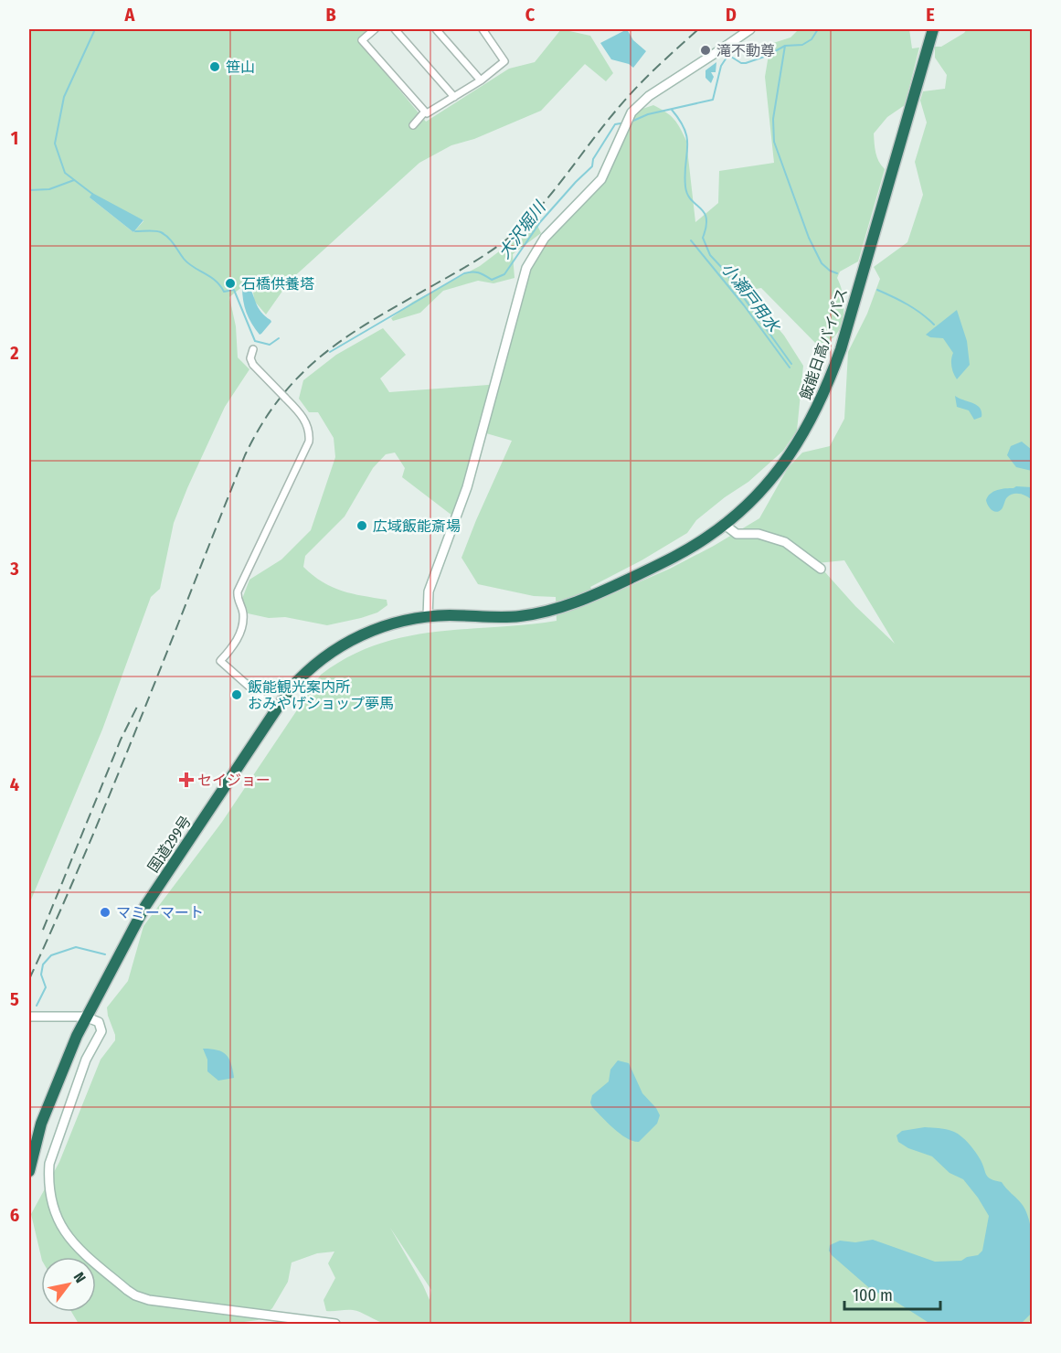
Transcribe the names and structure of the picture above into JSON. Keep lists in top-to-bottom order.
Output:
{
  "streets": {
    "highway": ["飯能日高バイパス", "国道299号"]
  },
  "crossings": [
    ["飯能日高バイパス", "国道299号"]
  ],
  "water": ["大沢堀川", "小瀬戸用水"],
  "places": {
    "other": [
      "滝不動尊",
      "笹山",
      "石橋供養塔",
      "広域飯能斎場",
      "飯能観光案内所 おみやげショップ夢馬",
      "マミーマート"
    ],
    "health": ["セイジョー"]
  },
  "scale_bar": "100 m",
  "north": "top right",
  "grid": {
    "columns": [
      "A",
      "B",
      "C",
      "D",
      "E"
    ],
    "rows": [
      "1",
      "2",
      "3",
      "4",
      "5",
      "6"
    ]
  }
}
